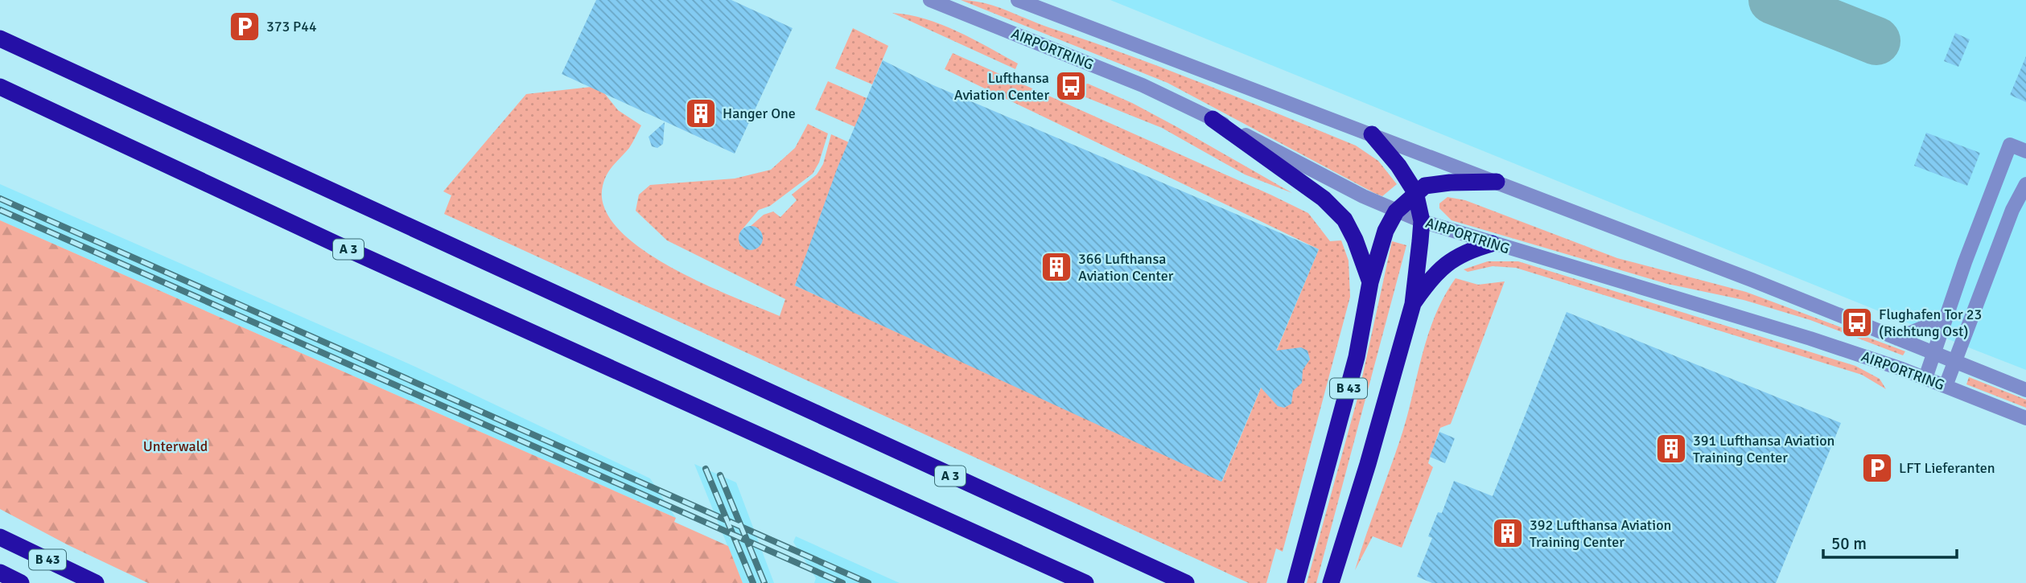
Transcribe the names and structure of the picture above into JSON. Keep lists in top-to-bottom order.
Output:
{
  "streets": {
    "highway": ["A 3", "B 43"],
    "street": ["AIRPORTRING"]
  },
  "crossings": [
    ["AIRPORTRING", "B 43"]
  ],
  "parks": ["Unterwald"],
  "places": {
    "parking": ["373 P44", "LFT Lieferanten"],
    "bus stop": ["Lufthansa Aviation Center", "Flughafen Tor 23 (Richtung Ost)"],
    "building": [
      "Hanger One",
      "366 Lufthansa Aviation Center",
      "391 Lufthansa Aviation Training Center",
      "392 Lufthansa Aviation Training Center"
    ]
  },
  "scale_bar": "50 m"
}
